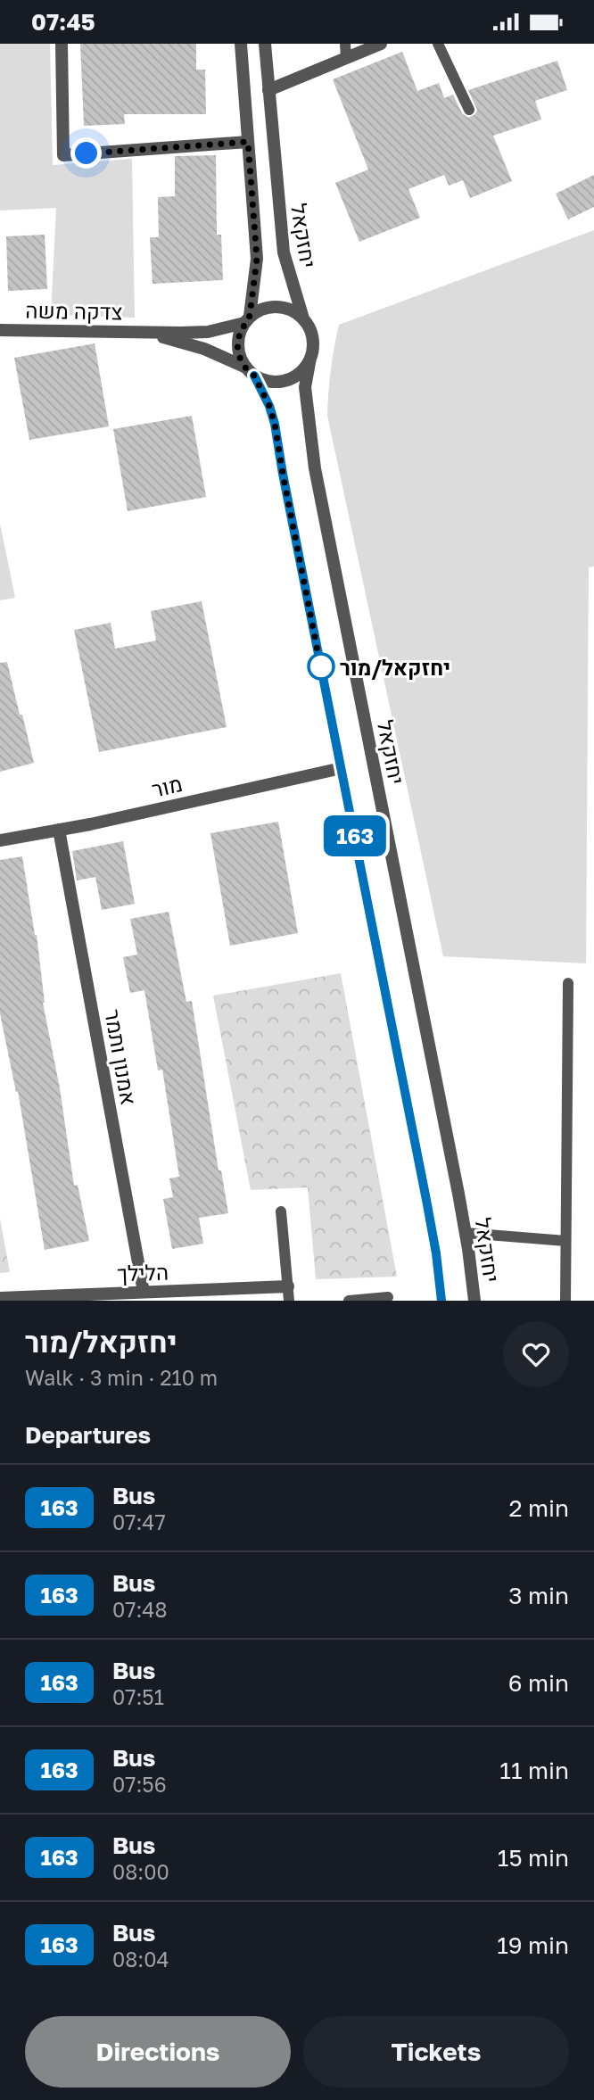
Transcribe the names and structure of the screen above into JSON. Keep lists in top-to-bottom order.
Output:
{
  "streets": {
    "street": [
      "יחזקאל",
      "צדקה משה",
      "מור",
      "אמנון ותמר",
      "הלילך"
    ]
  },
  "crossings": [
    ["יחזקאל", "צדקה משה"],
    ["מור", "אמנון ותמר"],
    ["אמנון ותמר", "הלילך"]
  ],
  "places": ["יחזקאל/מור"],
  "lines": ["bus line 163"],
  "page": {
    "status": "07:45",
    "on_map": "163",
    "heading": [
      ["יחזקאל/מור", "Walk · 3 min · 210 m"],
      "Departures"
    ],
    "list": [
      {
        "mark": "163",
        "name": "Bus",
        "note": "07:47",
        "value": "2 min"
      },
      {
        "mark": "163",
        "name": "Bus",
        "note": "07:48",
        "value": "3 min"
      },
      {
        "mark": "163",
        "name": "Bus",
        "note": "07:51",
        "value": "6 min"
      },
      {
        "mark": "163",
        "name": "Bus",
        "note": "07:56",
        "value": "11 min"
      },
      {
        "mark": "163",
        "name": "Bus",
        "note": "08:00",
        "value": "15 min"
      },
      {
        "mark": "163",
        "name": "Bus",
        "note": "08:04",
        "value": "19 min"
      }
    ],
    "buttons": ["Directions", "Tickets"]
  }
}
